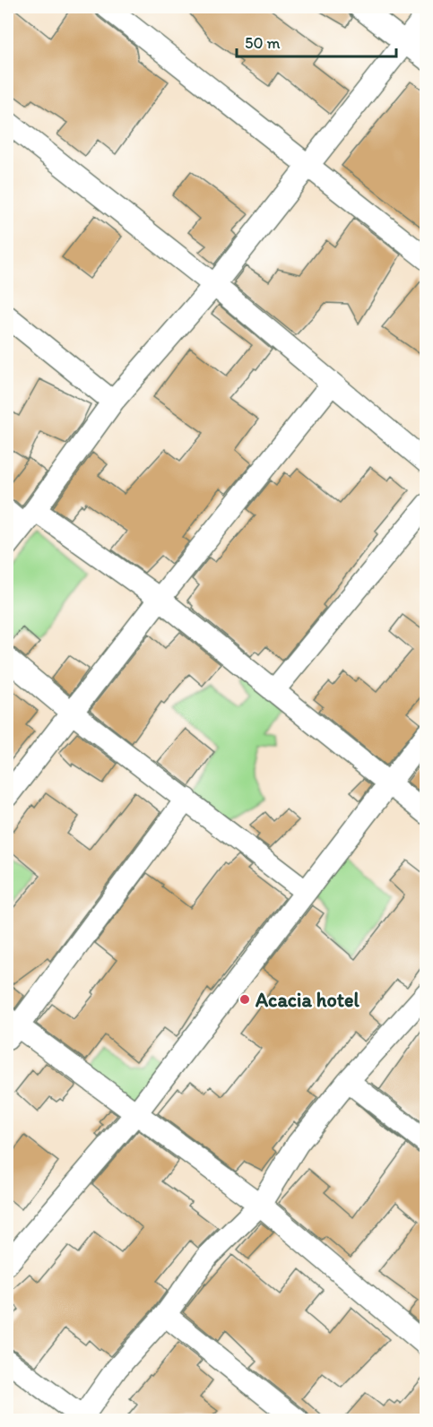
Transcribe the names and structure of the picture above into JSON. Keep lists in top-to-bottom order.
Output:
{
  "places": ["Acacia hotel"],
  "scale_bar": "50 m"
}
